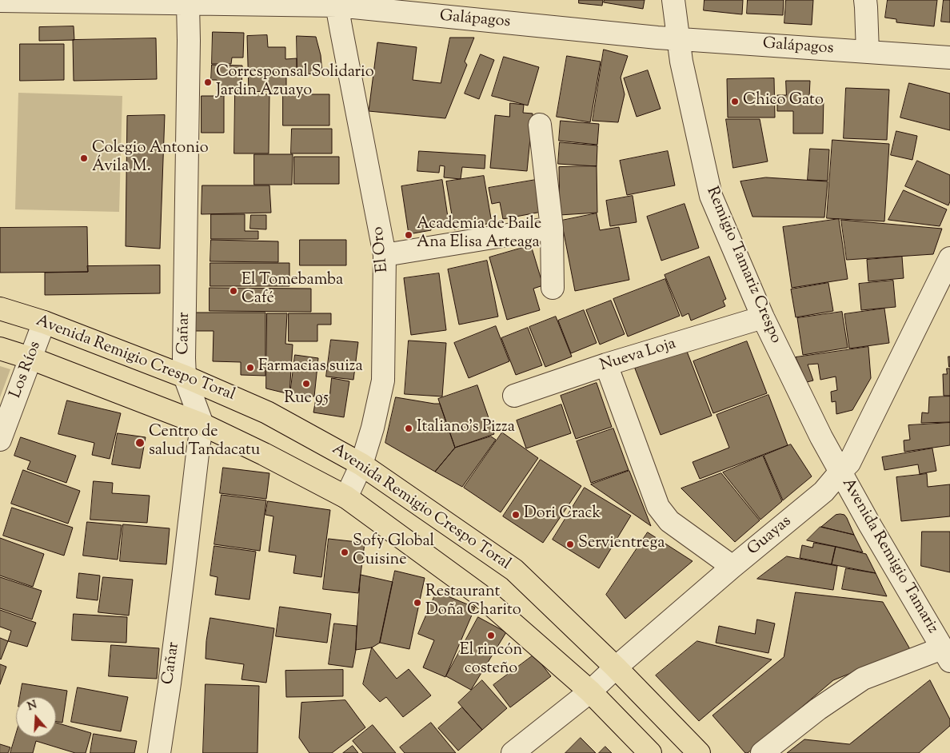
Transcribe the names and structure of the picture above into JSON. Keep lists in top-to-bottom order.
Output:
{
  "streets": {
    "main road": ["Avenida Remigio Crespo Toral"],
    "street": [
      "Galápagos",
      "El Oro",
      "Remigio Tamariz Crespo",
      "Cañar",
      "Nueva Loja",
      "Los Ríos",
      "Guayas",
      "Avenida Remigio Tamariz"
    ]
  },
  "crossings": [
    ["Galápagos", "El Oro"],
    ["Galápagos", "Remigio Tamariz Crespo"],
    ["Galápagos", "Cañar"],
    ["El Oro", "Avenida Remigio Crespo Toral"],
    ["Remigio Tamariz Crespo", "Nueva Loja"],
    ["Remigio Tamariz Crespo", "Guayas"],
    ["Remigio Tamariz Crespo", "Avenida Remigio Tamariz"],
    ["Cañar", "Avenida Remigio Crespo Toral"],
    ["Avenida Remigio Crespo Toral", "Los Ríos"],
    ["Avenida Remigio Crespo Toral", "Guayas"],
    ["Guayas", "Avenida Remigio Tamariz"]
  ],
  "places": [
    "Corresponsal Solidario Jardin Azuayo",
    "Chico Gato",
    "Colegio Antonio Ávila M.",
    "Academia de Baile Ana Elisa Arteaga",
    "El Tomebamba Café",
    "Farmacias suiza",
    "Rue 95",
    "Italiano's Pizza",
    "Centro de salud Tandacatu",
    "Dori Crack",
    "Servientrega",
    "Sofy Global Cuisine",
    "Restaurant Doña Charito",
    "El rincón costeño"
  ],
  "north": "top"
}
